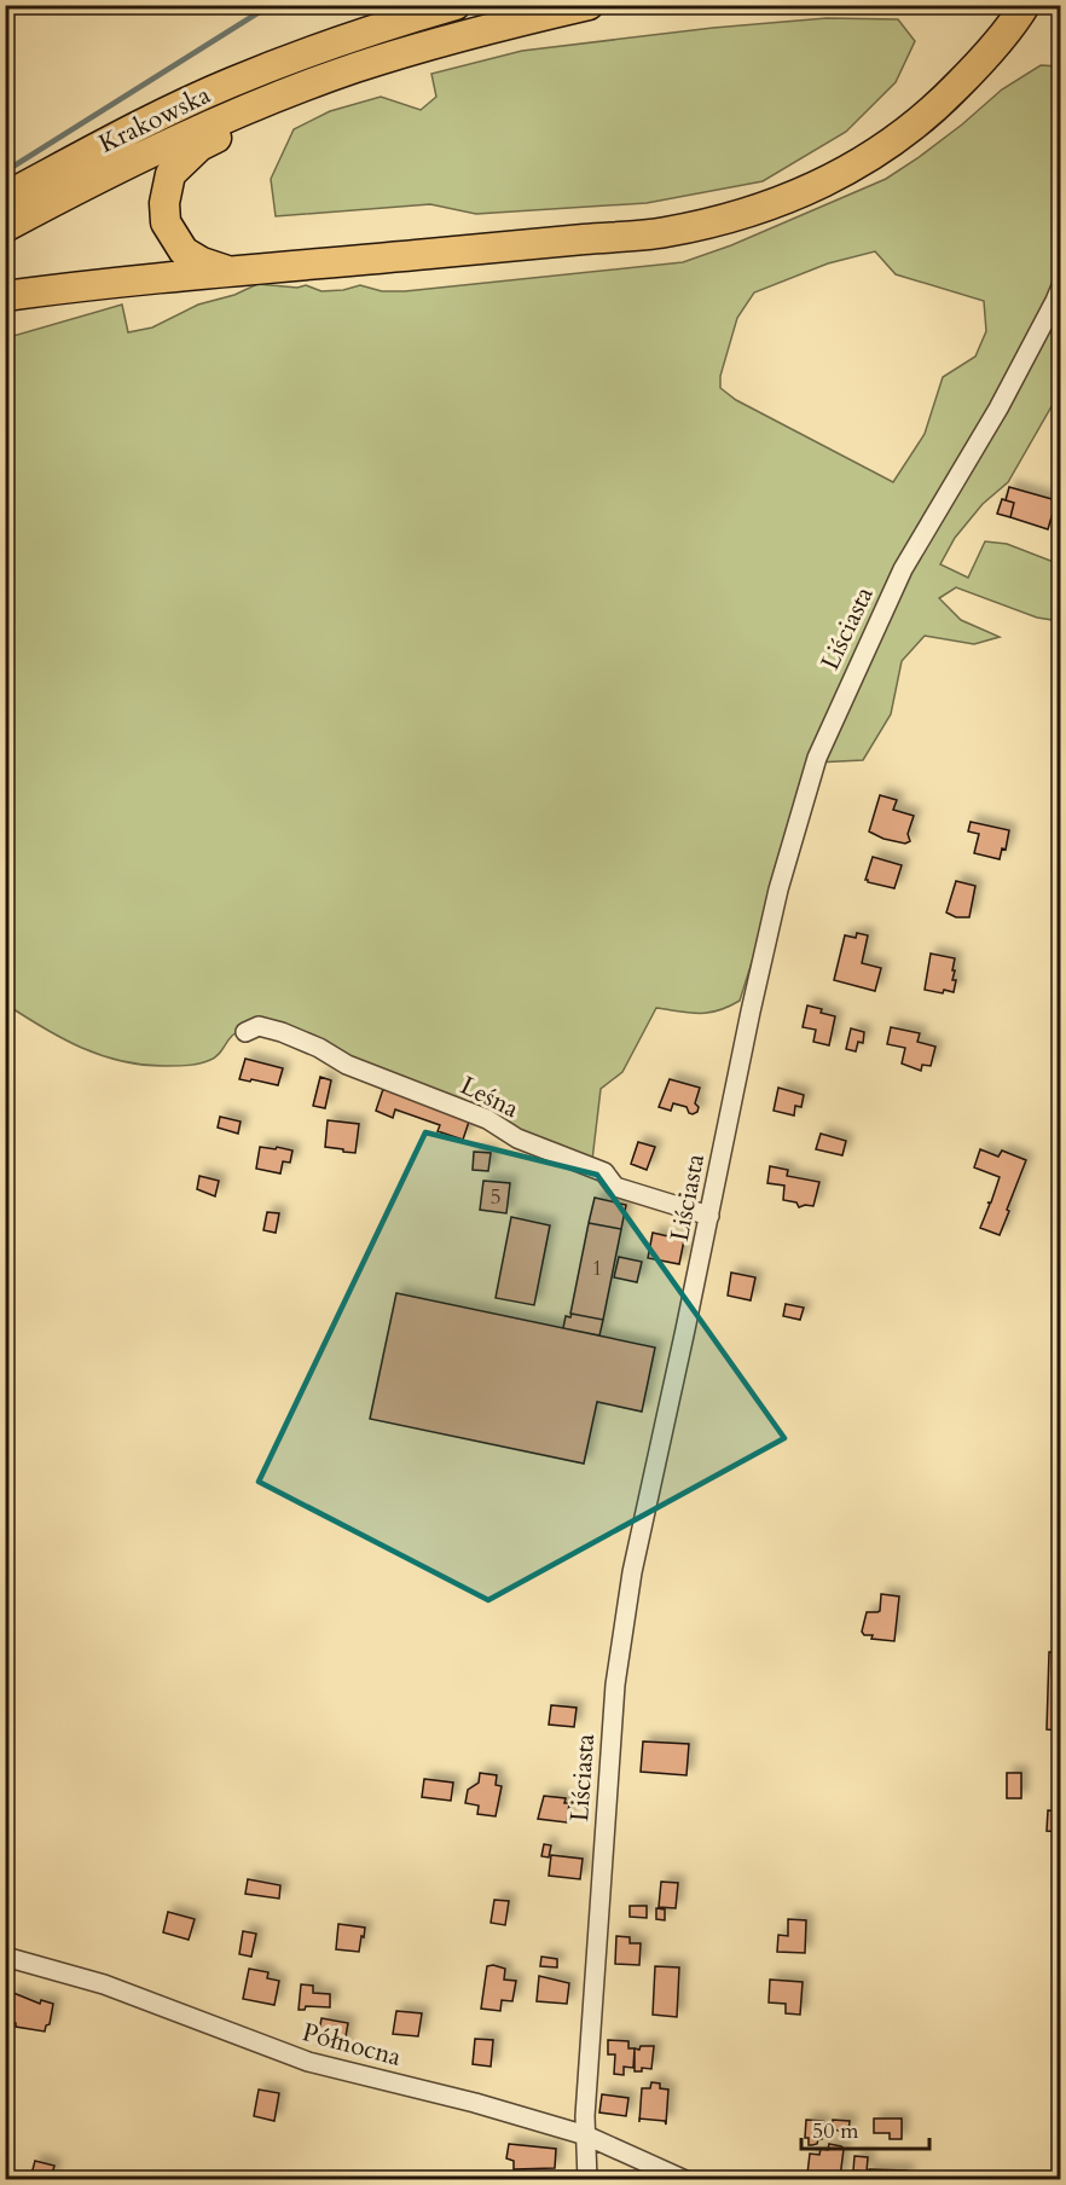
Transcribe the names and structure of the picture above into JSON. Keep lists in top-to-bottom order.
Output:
{
  "streets": {
    "main road": ["Krakowska"],
    "street": ["Liściasta", "Leśna", "Północna"]
  },
  "crossings": [
    ["Liściasta", "Leśna"],
    ["Liściasta", "Północna"]
  ],
  "house_numbers": ["5", "1"],
  "scale_bar": "50 m"
}
